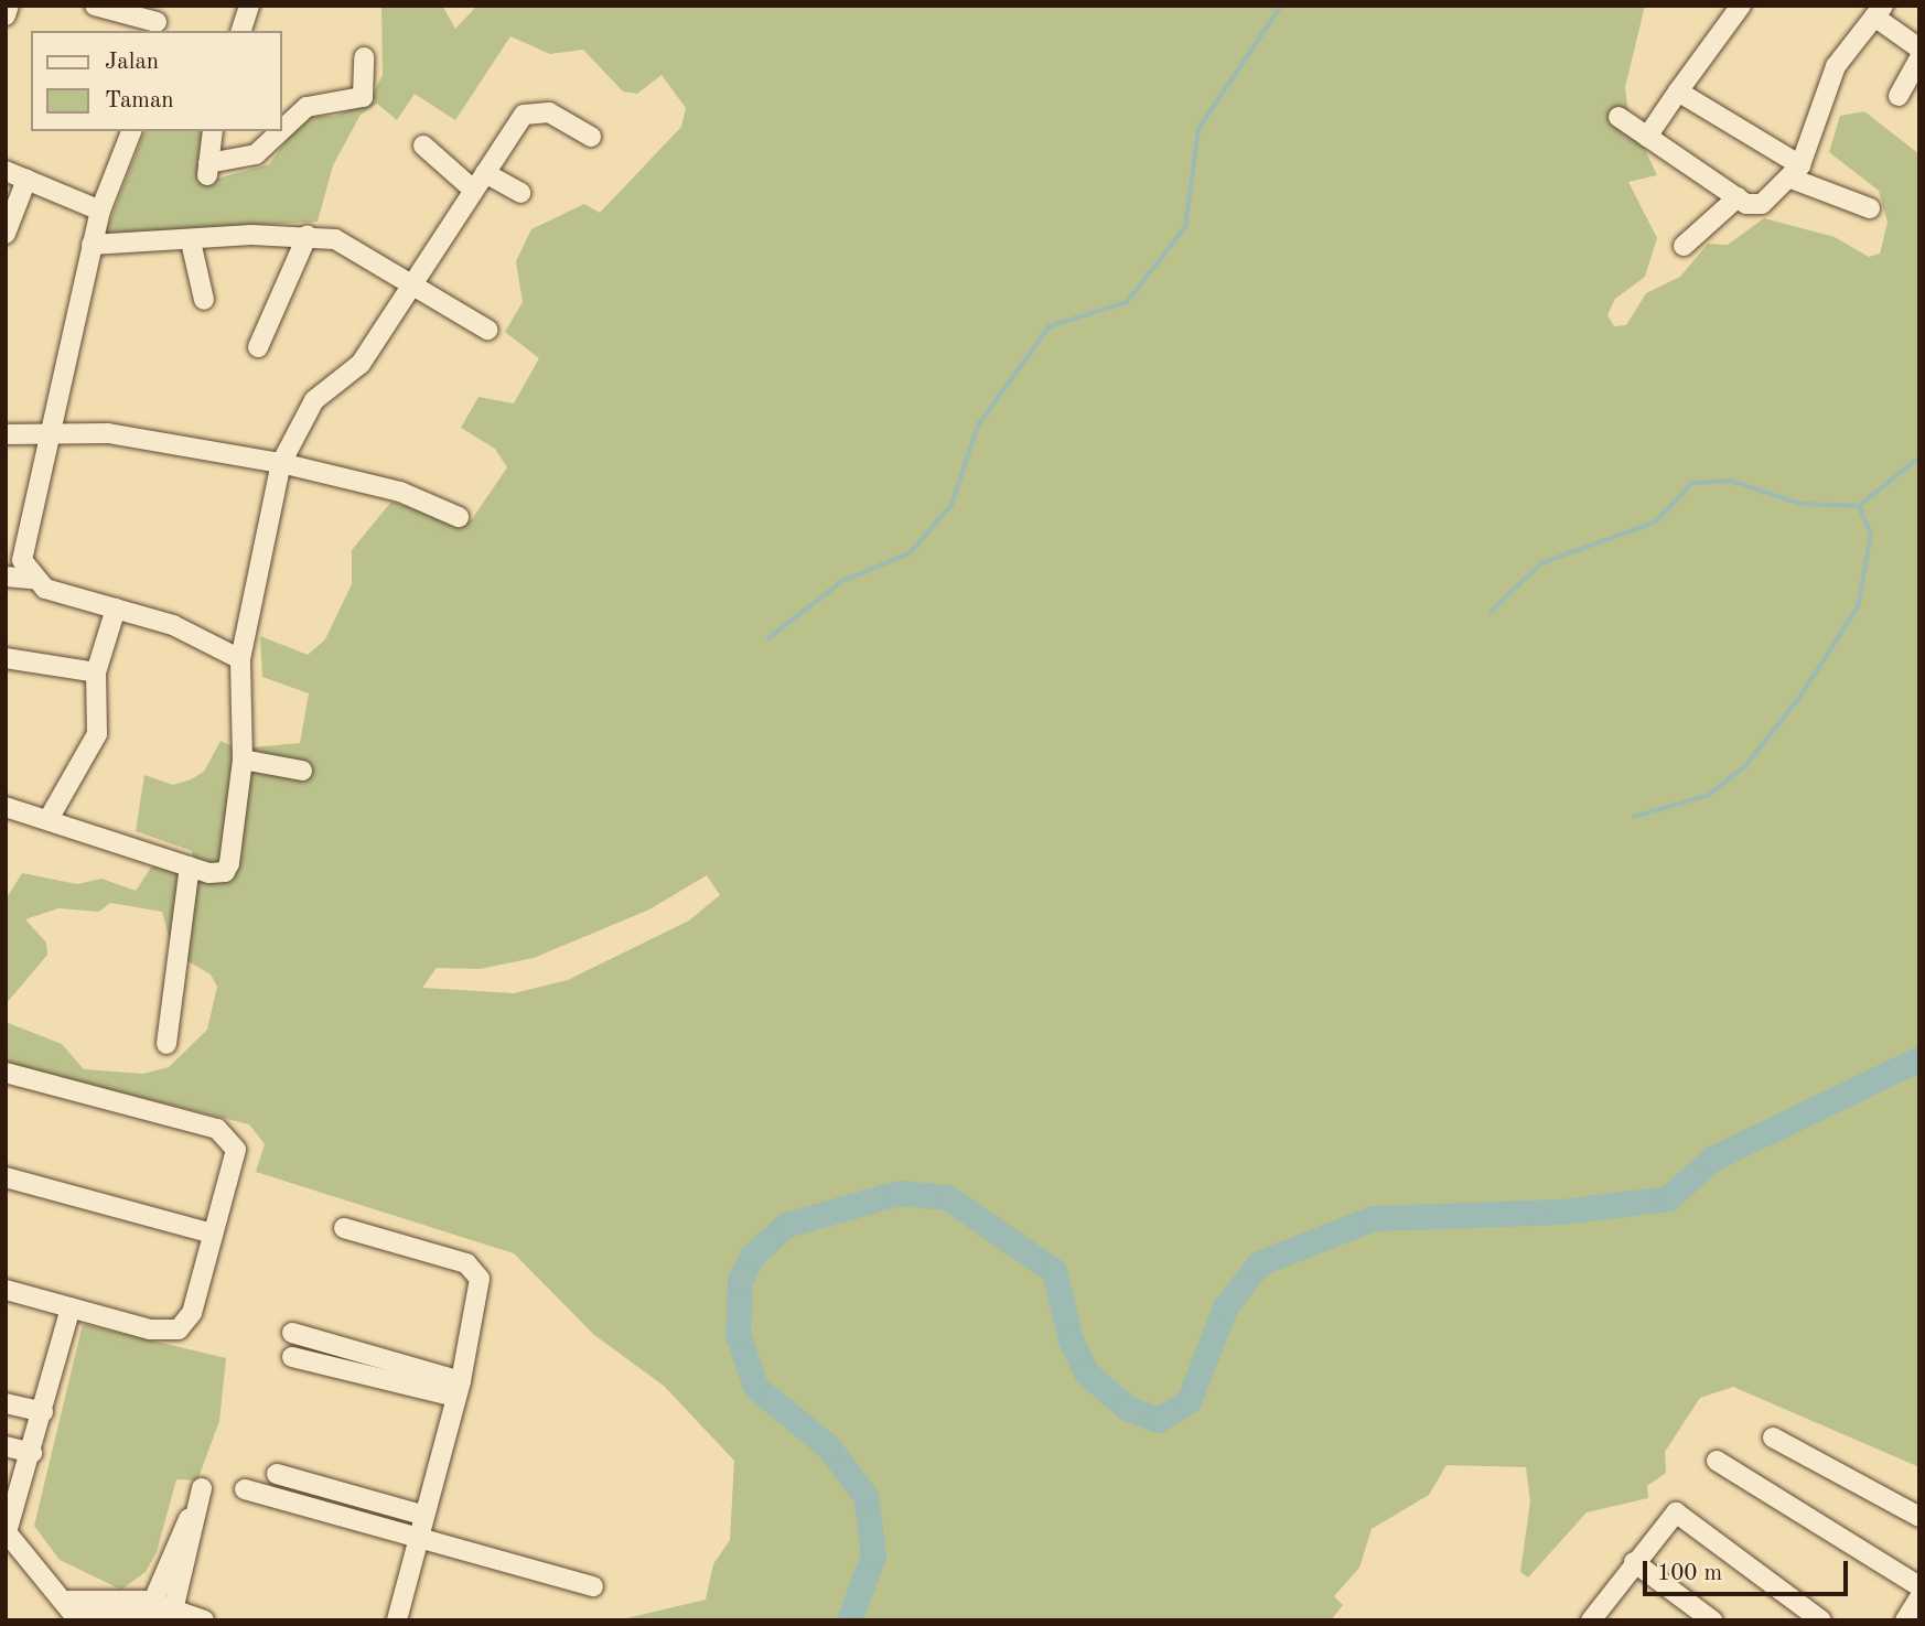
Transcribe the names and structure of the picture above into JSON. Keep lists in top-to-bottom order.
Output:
{
  "legend": ["Jalan", "Taman"],
  "scale_bar": "100 m"
}
